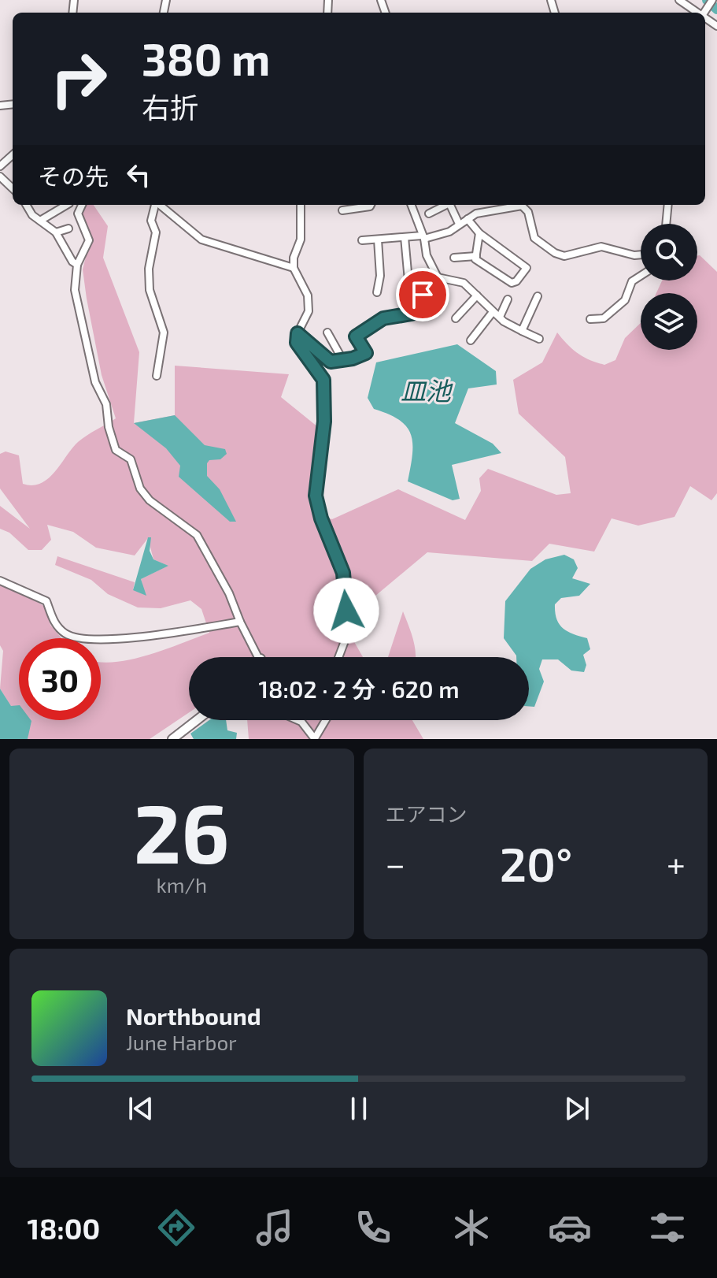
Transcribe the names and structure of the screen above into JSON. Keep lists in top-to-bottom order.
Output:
{
  "water": ["皿池"],
  "page": {
    "turn": ["380 m", "右折"],
    "then": "その先",
    "limit": "30",
    "trip": "18:02 · 2 分 · 620 m",
    "tile": [
      ["26", "km/h"],
      "エアコン"
    ],
    "heat": ["−", "20°", "+"],
    "song": ["Northbound", "June Harbor"],
    "tabs": "18:00"
  }
}
